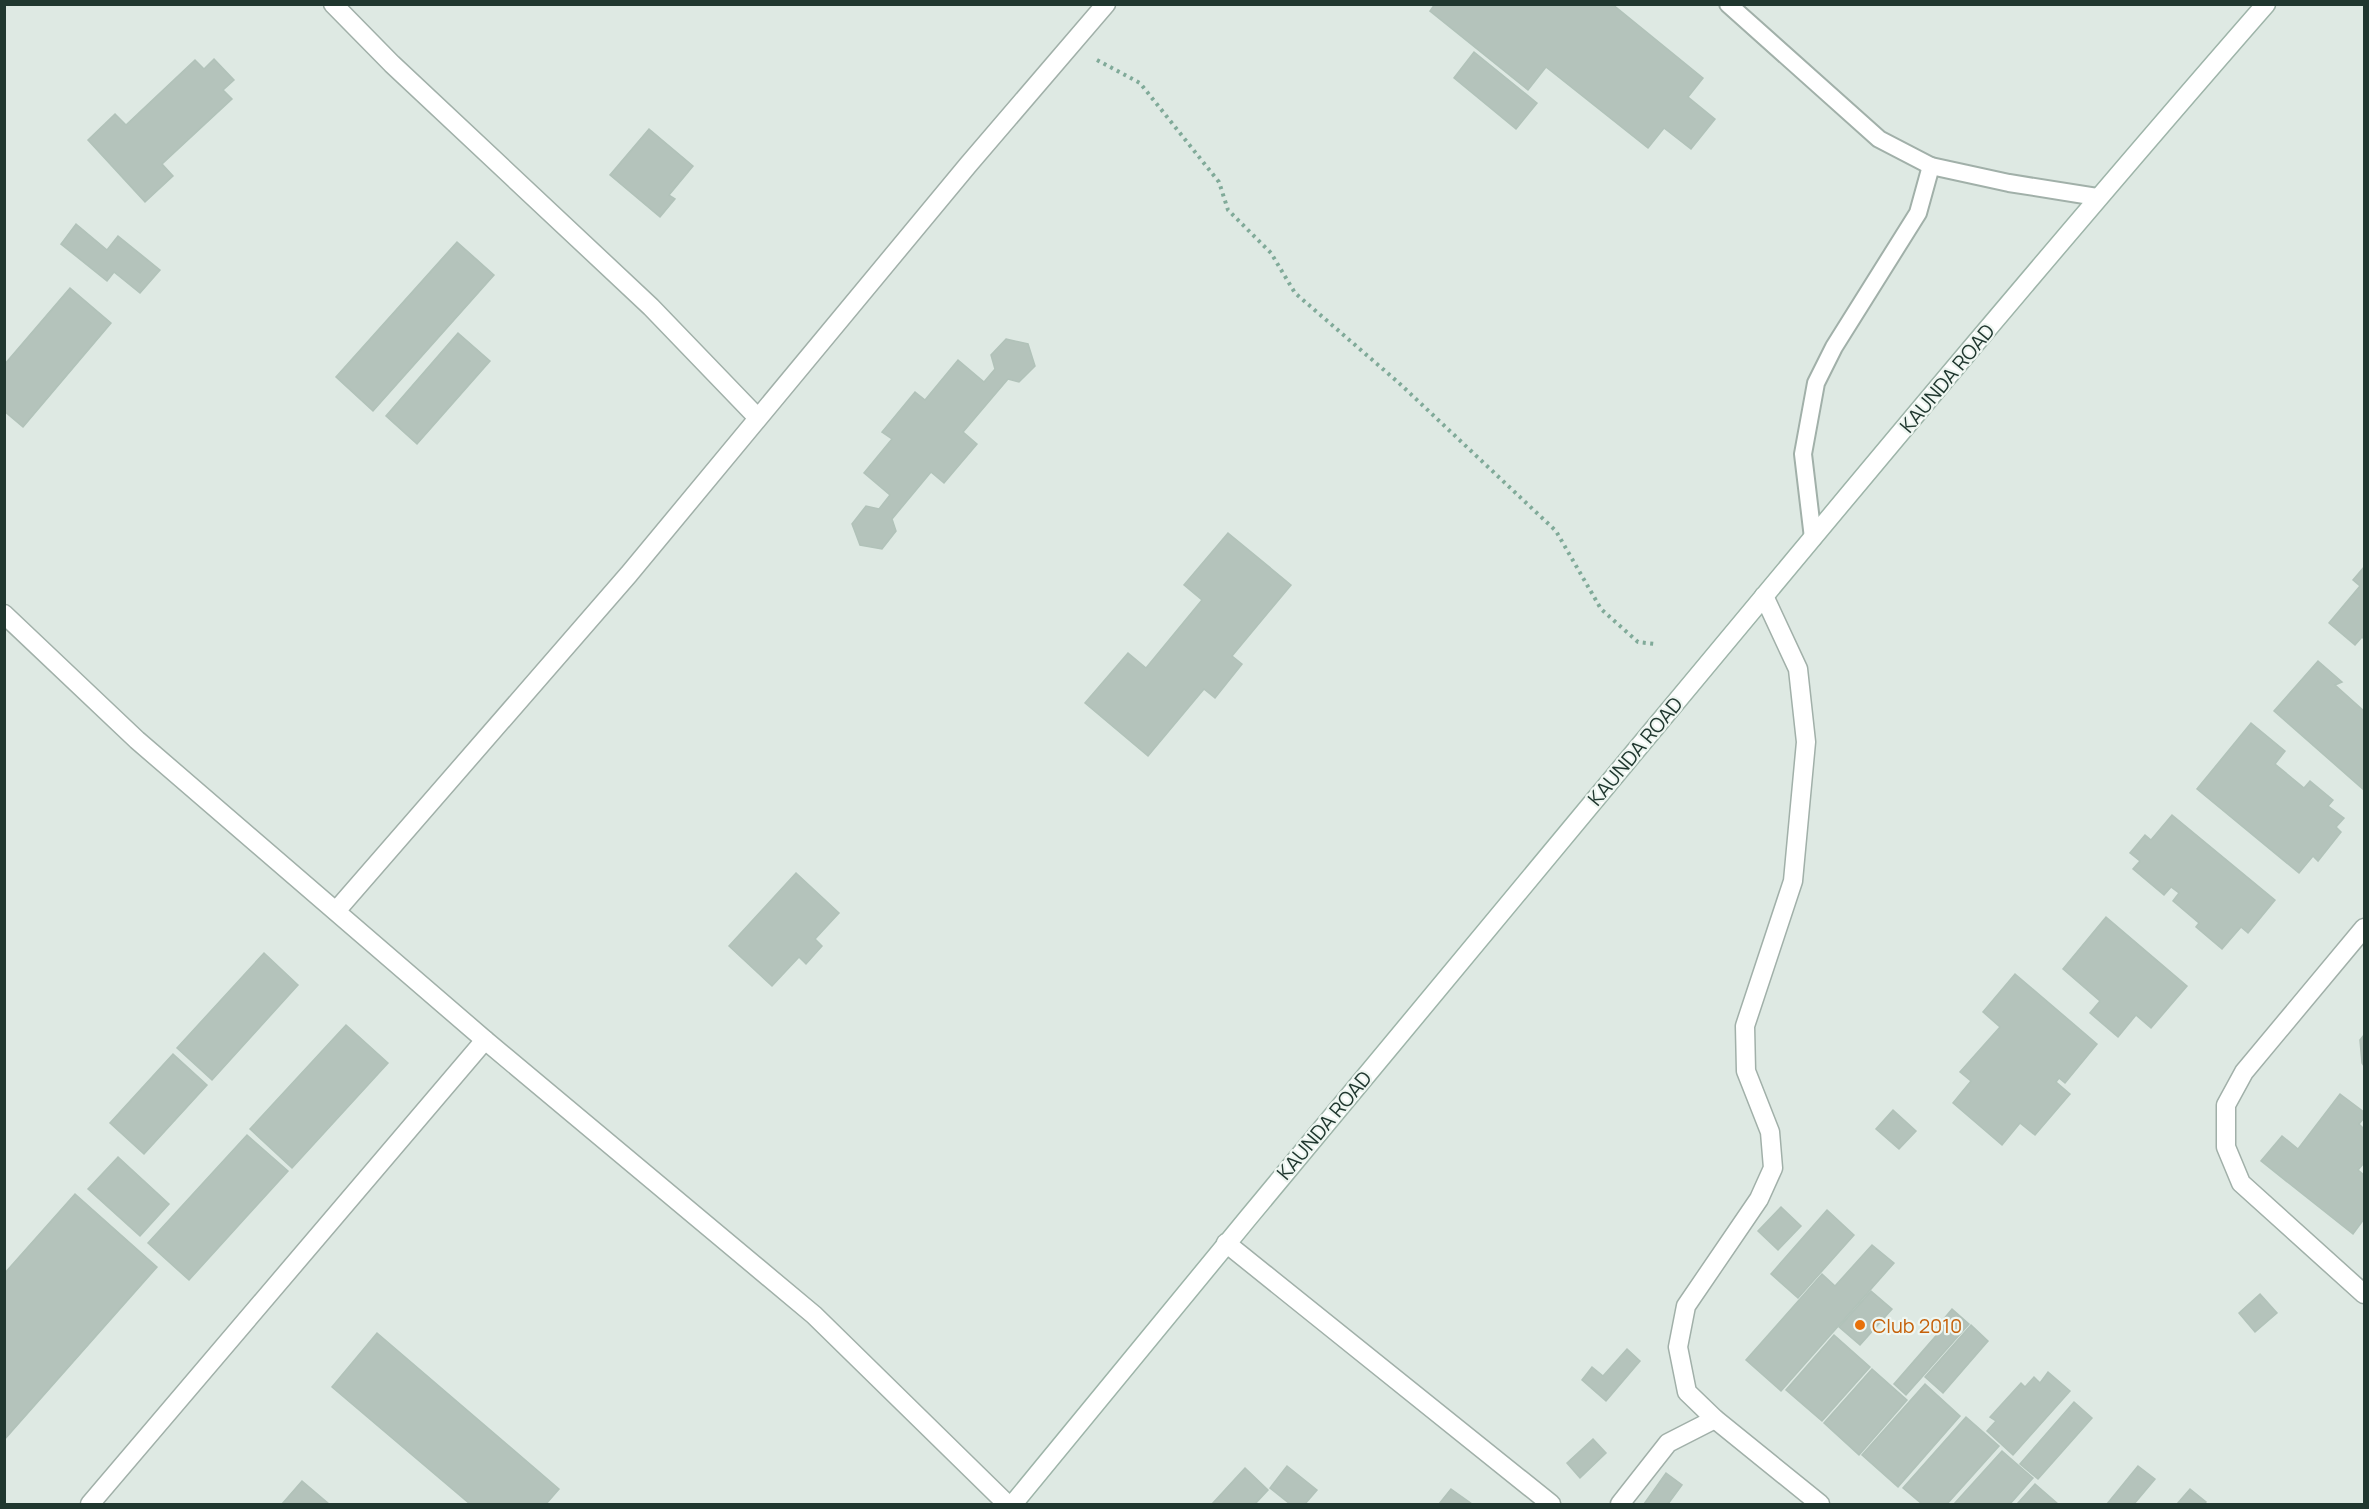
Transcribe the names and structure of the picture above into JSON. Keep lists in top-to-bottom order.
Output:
{
  "streets": {
    "street": ["KAUNDA ROAD"]
  },
  "places": ["Club 2010"]
}
